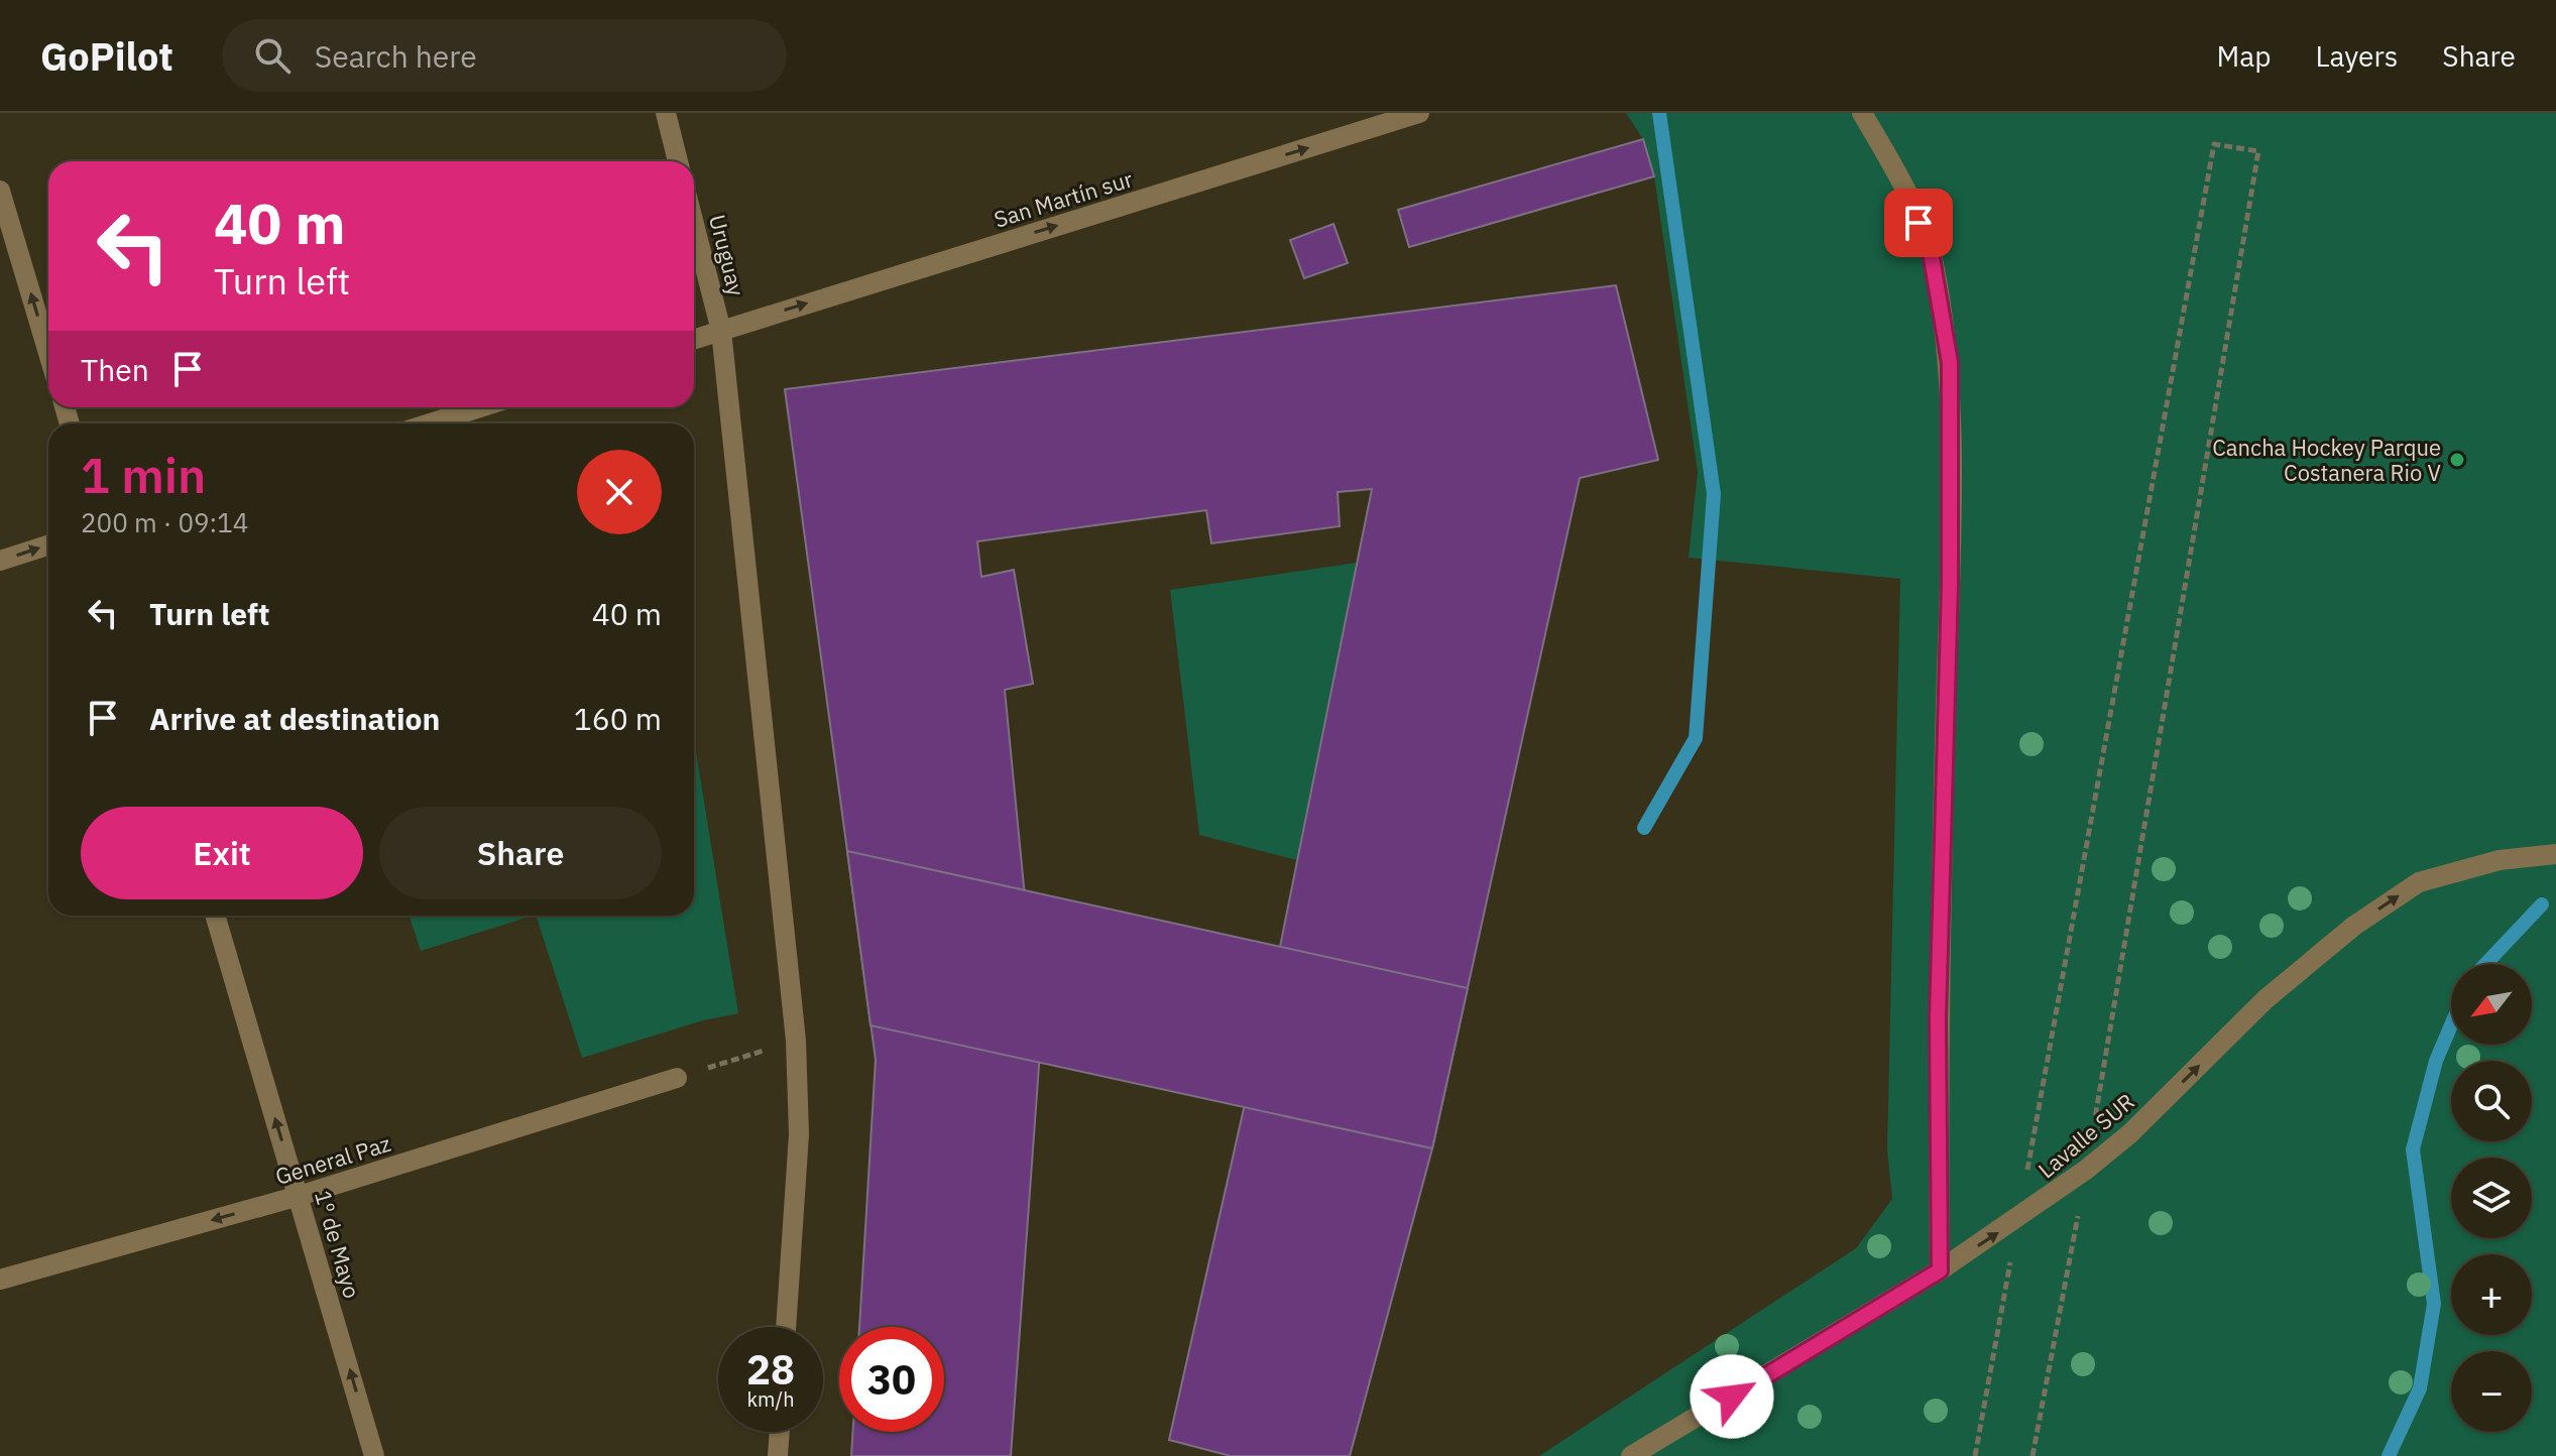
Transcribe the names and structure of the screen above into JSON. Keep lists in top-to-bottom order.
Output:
{
  "streets": {
    "street": [
      "San Martín sur",
      "Uruguay",
      "Lavalle SUR",
      "General Paz",
      "1º de Mayo"
    ]
  },
  "crossings": [
    ["San Martín sur", "Uruguay"],
    ["General Paz", "1º de Mayo"]
  ],
  "one_way": [
    "San Martín sur",
    "Lavalle SUR",
    "General Paz",
    "1º de Mayo"
  ],
  "places": ["Cancha Hockey Parque Costanera Rio V"],
  "north": "bottom left",
  "page": {
    "header": "GoPilot",
    "search": "Search here",
    "nav": ["Map", "Layers", "Share"],
    "turn": ["40 m", "Turn left"],
    "then": "Then",
    "heading": ["1 min", "200 m · 09:14"],
    "list": [
      {
        "name": "Turn left",
        "value": "40 m"
      },
      {
        "name": "Arrive at destination",
        "value": "160 m"
      }
    ],
    "buttons": ["Exit", "Share"],
    "map_buttons": ["+", "−"],
    "speed": "28 km/h",
    "limit": "30"
  }
}
